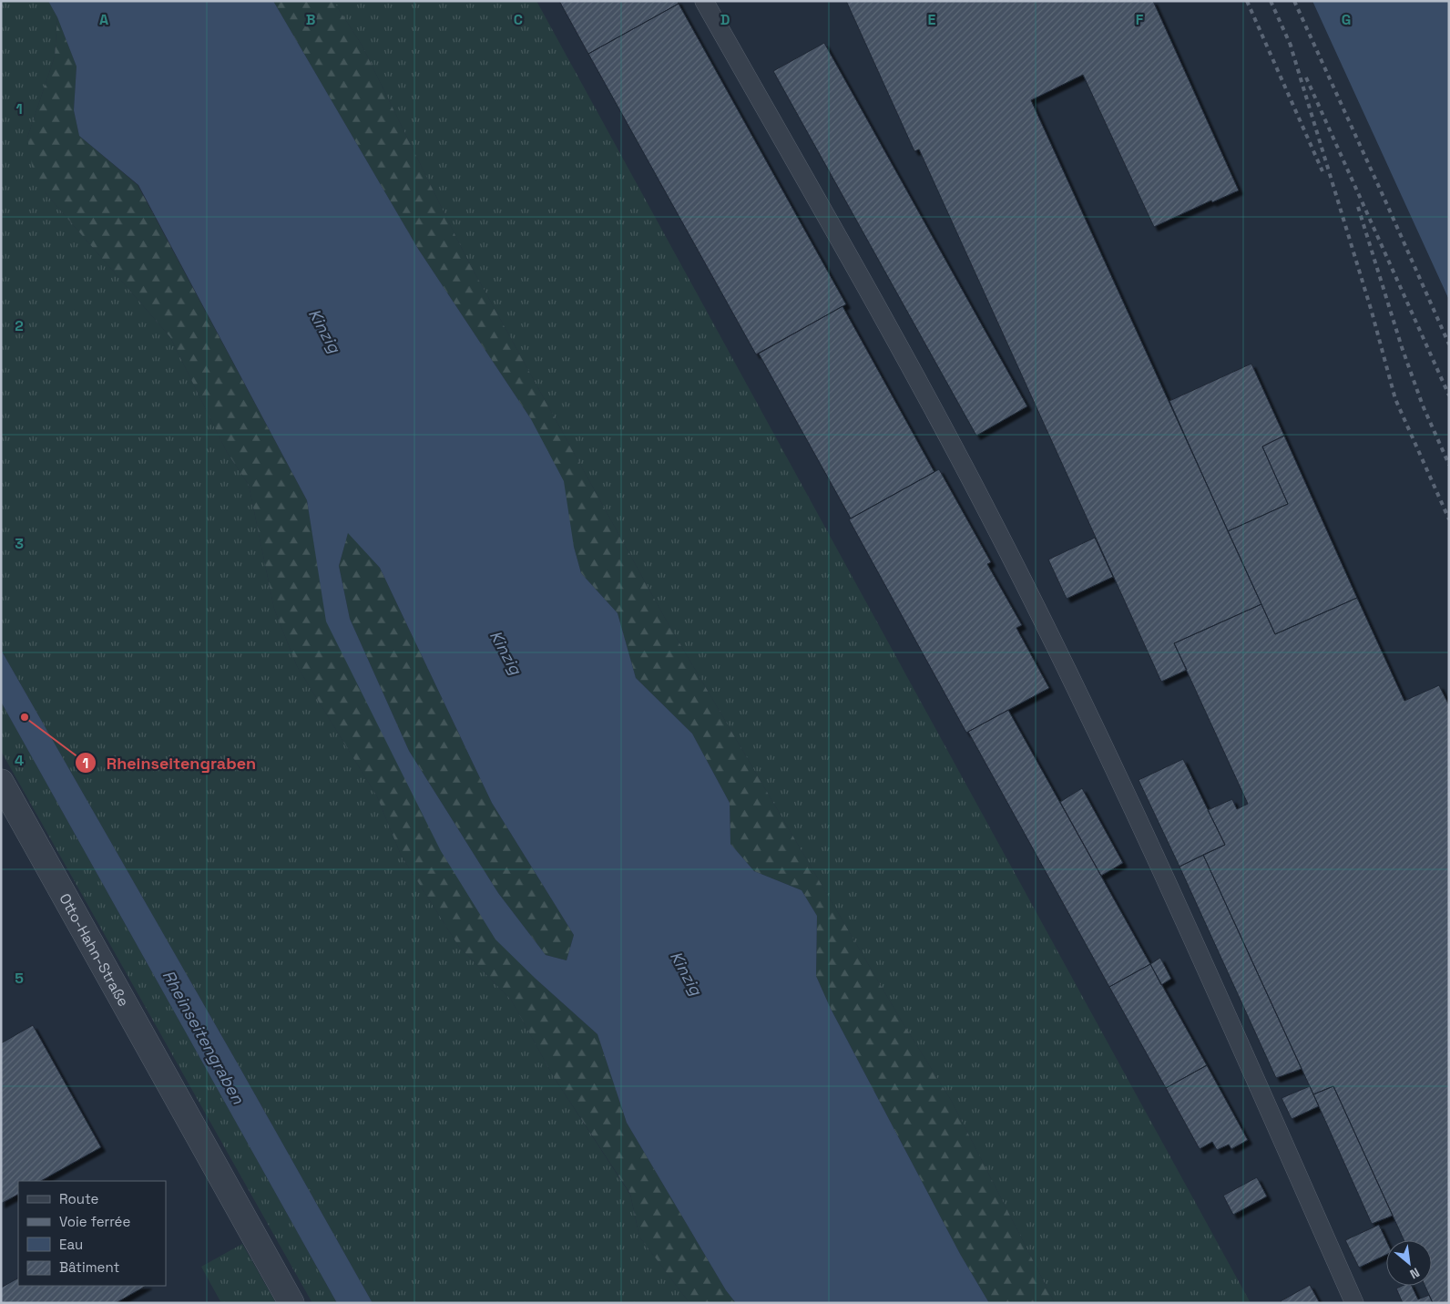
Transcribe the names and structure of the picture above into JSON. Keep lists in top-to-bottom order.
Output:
{
  "streets": {
    "street": ["Otto-Hahn-Straße"]
  },
  "water": ["Kinzig", "Rheinseitengraben"],
  "places": ["Rheinseitengraben"],
  "legend": [
    "Route",
    "Voie ferrée",
    "Eau",
    "Bâtiment"
  ],
  "north": "bottom right",
  "grid": {
    "columns": [
      "A",
      "B",
      "C",
      "D",
      "E",
      "F",
      "G"
    ],
    "rows": [
      "1",
      "2",
      "3",
      "4",
      "5"
    ]
  }
}
